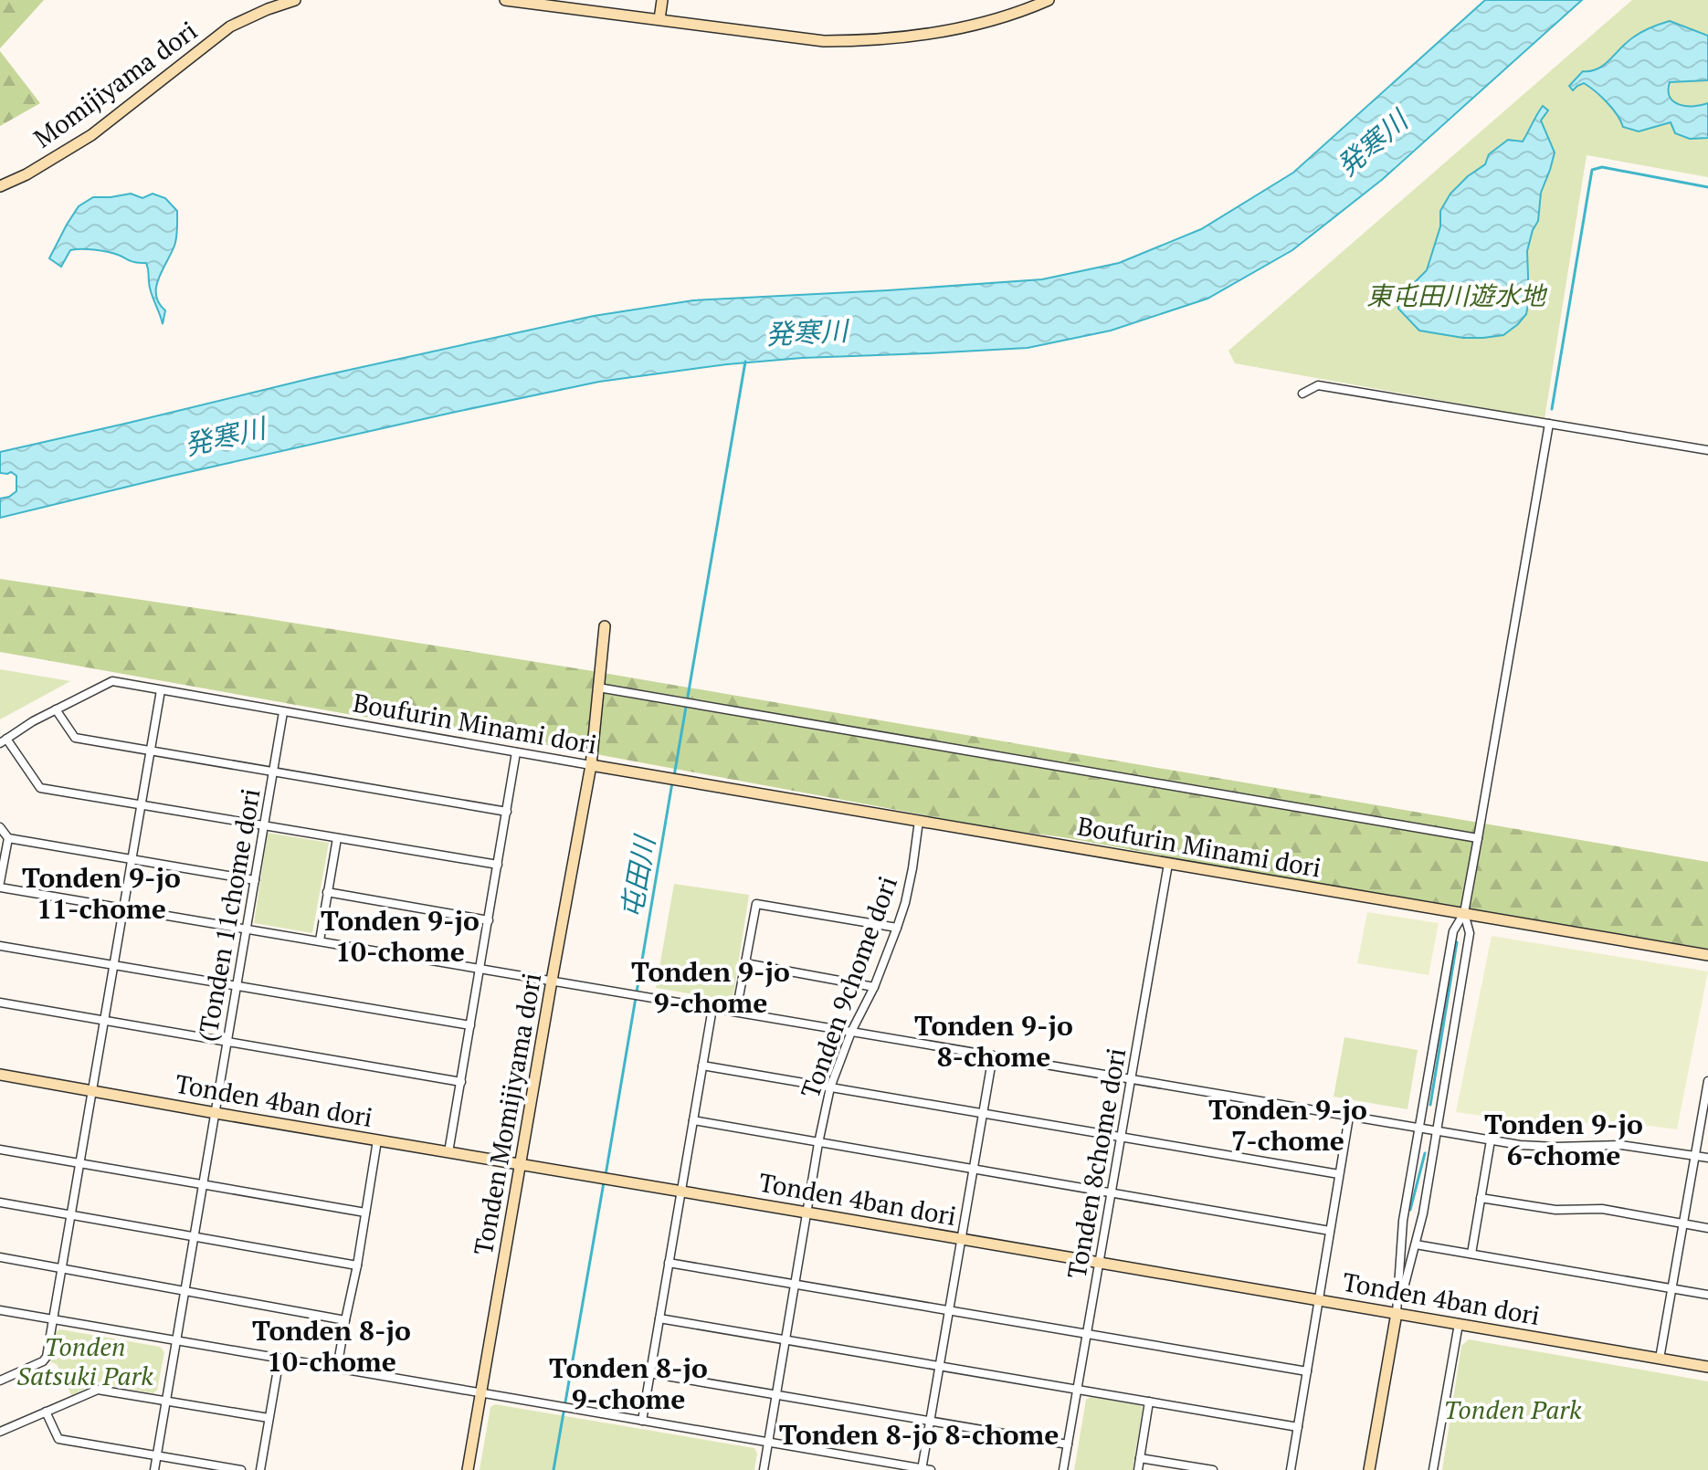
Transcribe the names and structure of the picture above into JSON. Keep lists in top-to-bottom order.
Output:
{
  "streets": {
    "street": [
      "Momijiyama dori",
      "Boufurin Minami dori",
      "(Tonden 11chome dori",
      "Tonden 9chome dori",
      "Tonden 4ban dori",
      "Tonden Momijiyama dori",
      "Tonden 8chome dori"
    ]
  },
  "crossings": [
    ["Boufurin Minami dori", "(Tonden 11chome dori"],
    ["Boufurin Minami dori", "Tonden 9chome dori"],
    ["Boufurin Minami dori", "Tonden Momijiyama dori"],
    ["Boufurin Minami dori", "Tonden 8chome dori"],
    ["(Tonden 11chome dori", "Tonden 4ban dori"],
    ["Tonden 9chome dori", "Tonden 4ban dori"],
    ["Tonden 4ban dori", "Tonden Momijiyama dori"],
    ["Tonden 4ban dori", "Tonden 8chome dori"]
  ],
  "districts": [
    "Tonden 9-jo 11-chome",
    "Tonden 9-jo 10-chome",
    "Tonden 9-jo 9-chome",
    "Tonden 9-jo 8-chome",
    "Tonden 9-jo 7-chome",
    "Tonden 9-jo 6-chome",
    "Tonden 8-jo 10-chome",
    "Tonden 8-jo 9-chome",
    "Tonden 8-jo 8-chome"
  ],
  "water": ["発寒川", "屯田川"],
  "parks": ["東屯田川遊水地", "Tonden Satsuki Park", "Tonden Park"]
}
